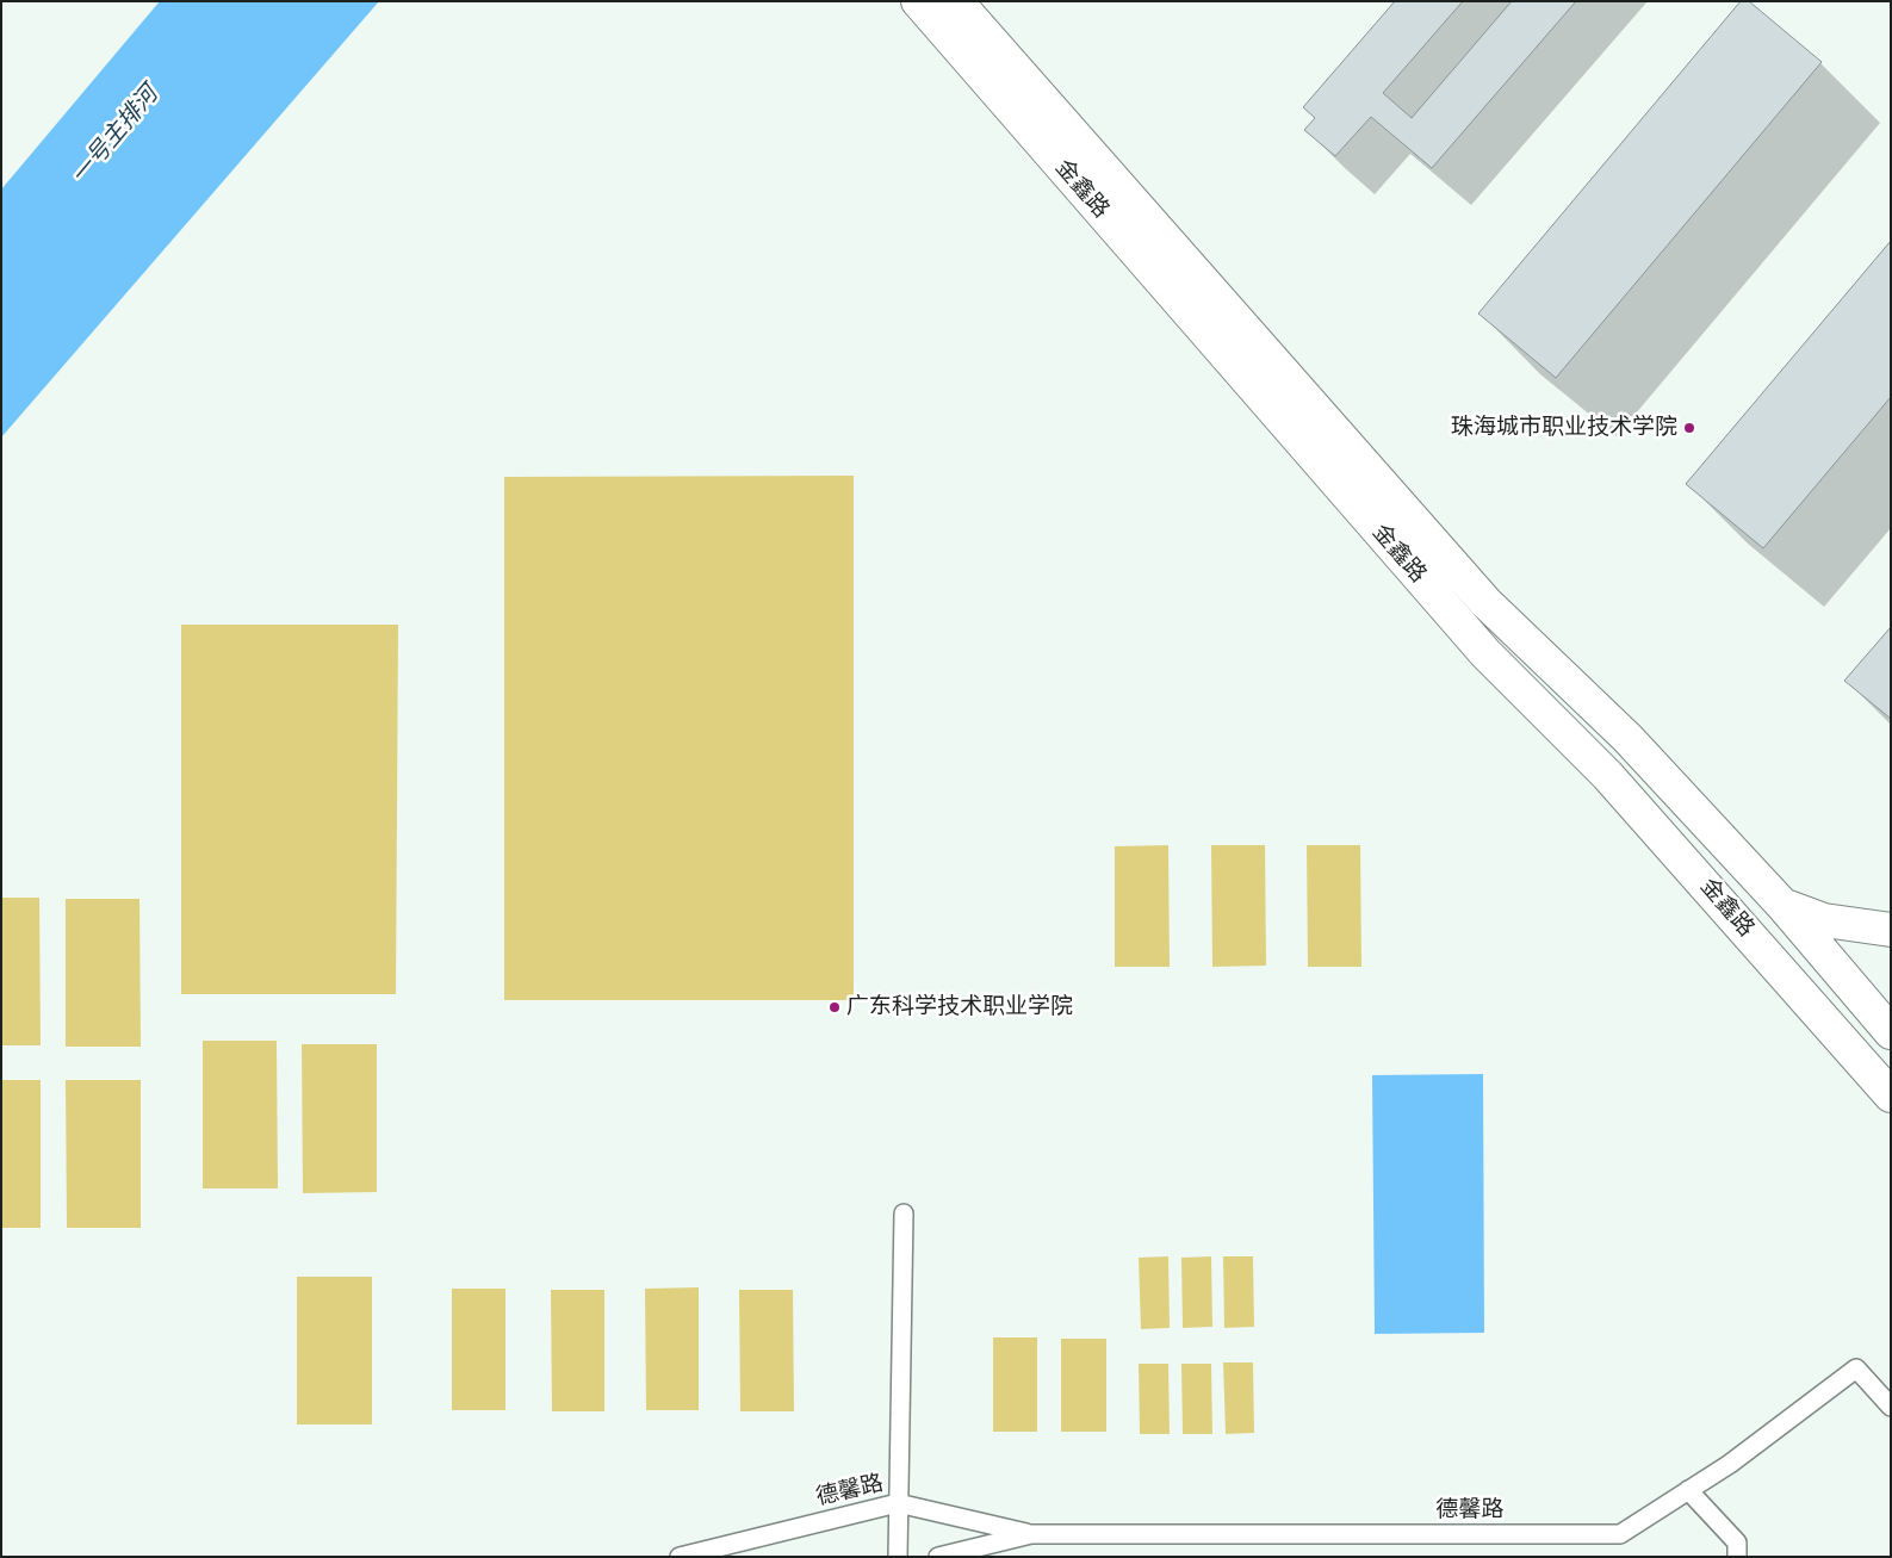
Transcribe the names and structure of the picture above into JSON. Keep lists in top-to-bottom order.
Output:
{
  "streets": {
    "street": ["金鑫路"],
    "lane": ["德馨路"]
  },
  "water": ["一号主排河"],
  "places": ["珠海城市职业技术学院", "广东科学技术职业学院"]
}
